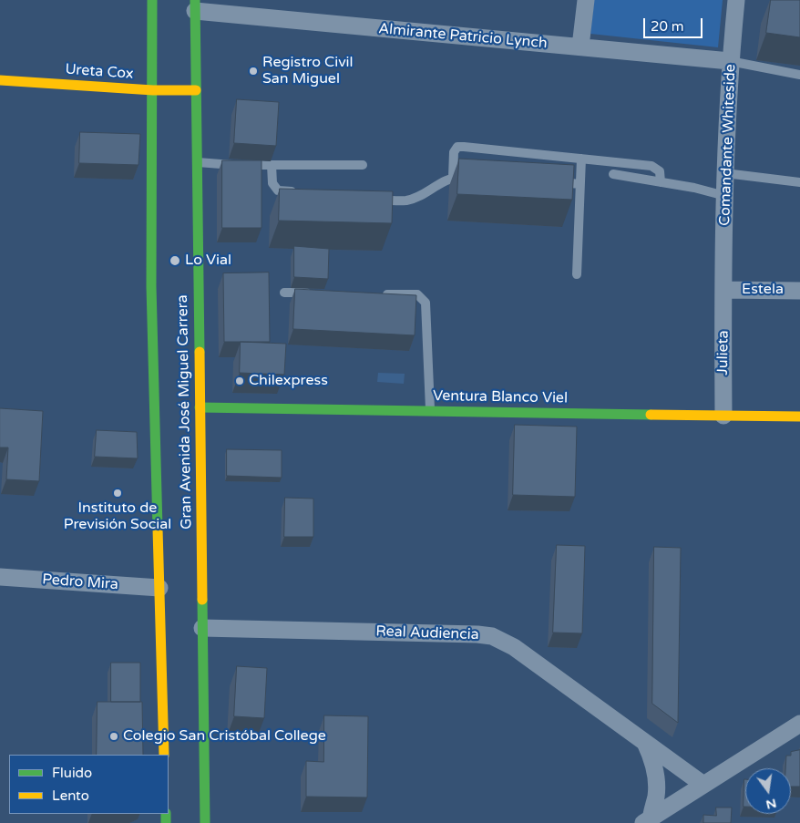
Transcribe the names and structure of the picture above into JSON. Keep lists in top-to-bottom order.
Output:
{
  "streets": {
    "main road": ["Ureta Cox", "Ventura Blanco Viel", "Gran Avenida José Miguel Carrera"],
    "street": [
      "Almirante Patricio Lynch",
      "Comandante Whiteside",
      "Estela",
      "Julieta",
      "Pedro Mira",
      "Real Audiencia"
    ]
  },
  "crossings": [
    ["Almirante Patricio Lynch", "Comandante Whiteside"],
    ["Almirante Patricio Lynch", "Gran Avenida José Miguel Carrera"],
    ["Ureta Cox", "Gran Avenida José Miguel Carrera"],
    ["Comandante Whiteside", "Estela"],
    ["Comandante Whiteside", "Julieta"],
    ["Estela", "Julieta"],
    ["Julieta", "Ventura Blanco Viel"],
    ["Ventura Blanco Viel", "Gran Avenida José Miguel Carrera"],
    ["Gran Avenida José Miguel Carrera", "Pedro Mira"],
    ["Gran Avenida José Miguel Carrera", "Real Audiencia"]
  ],
  "places": [
    "Registro Civil San Miguel",
    "Lo Vial",
    "Chilexpress",
    "Instituto de Previsión Social",
    "Colegio San Cristóbal College"
  ],
  "legend": ["Fluido", "Lento"],
  "scale_bar": "20 m",
  "north": "bottom"
}
